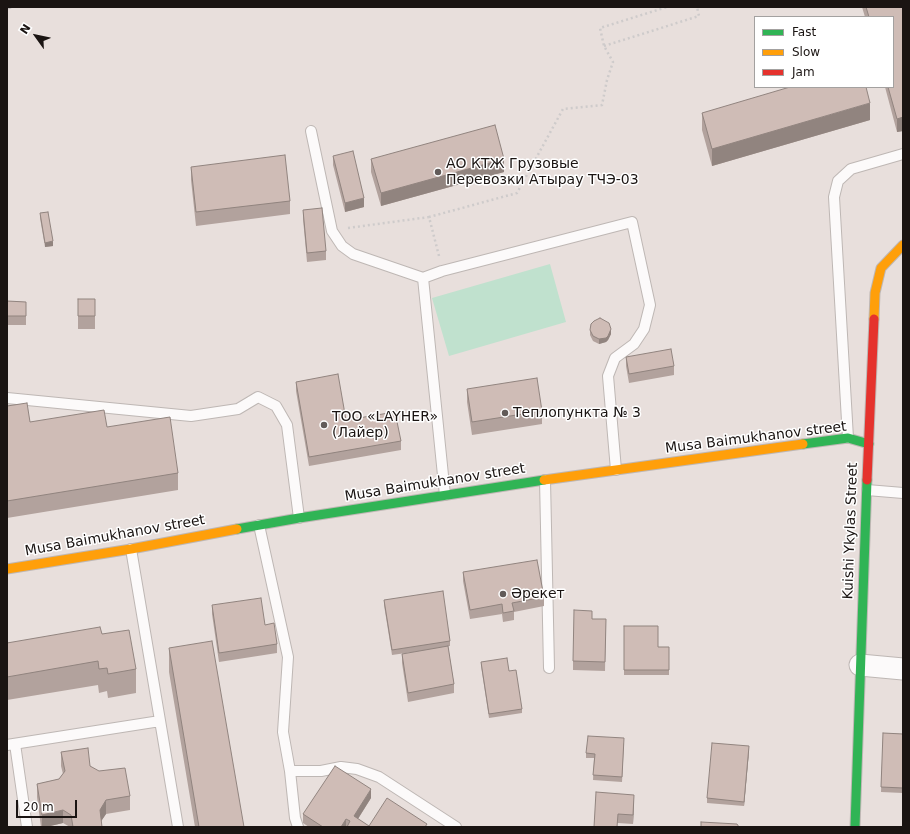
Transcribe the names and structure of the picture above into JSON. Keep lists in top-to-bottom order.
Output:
{
  "streets": {
    "street": ["Musa Baimukhanov street", "Kuishi Ykylas Street"]
  },
  "crossings": [
    ["Musa Baimukhanov street", "Kuishi Ykylas Street"]
  ],
  "places": [
    "АО КТЖ Грузовые Перевозки Атырау ТЧЭ-03",
    "Теплопункта № 3",
    "ТОО «LAYHER» (Лайер)",
    "Әрекет"
  ],
  "legend": ["Fast", "Slow", "Jam"],
  "scale_bar": "20 m",
  "north": "top left"
}
